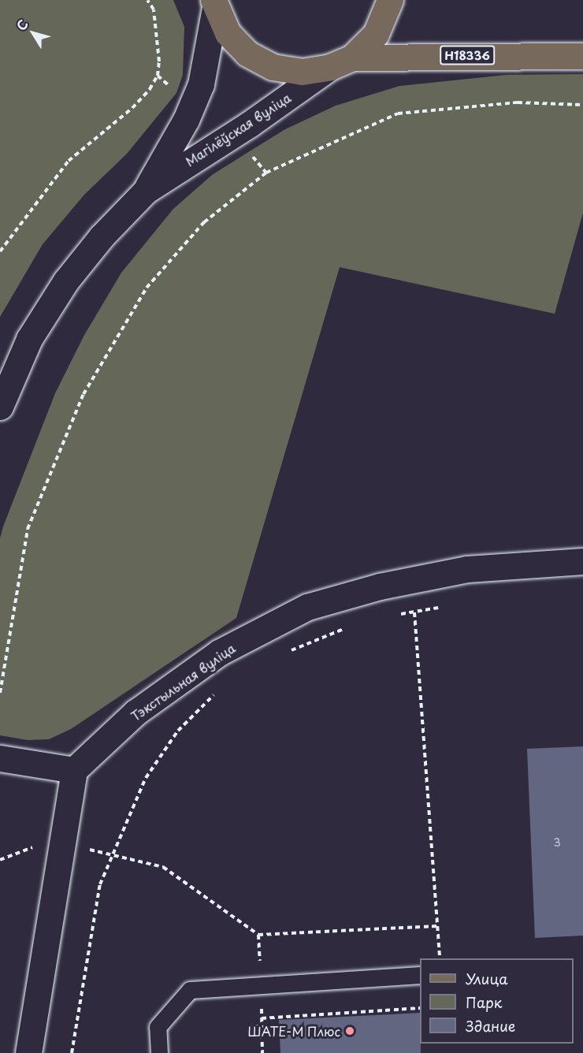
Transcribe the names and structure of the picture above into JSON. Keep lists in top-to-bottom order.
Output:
{
  "streets": {
    "main road": ["Н18336"],
    "street": ["Магілёўская вуліца", "Тэкстыльная вуліца"]
  },
  "crossings": [
    ["Н18336", "Магілёўская вуліца"]
  ],
  "places": ["ШАТЕ-М Плюс"],
  "house_numbers": ["3"],
  "legend": ["Улица", "Парк", "Здание"],
  "north": "top left"
}
